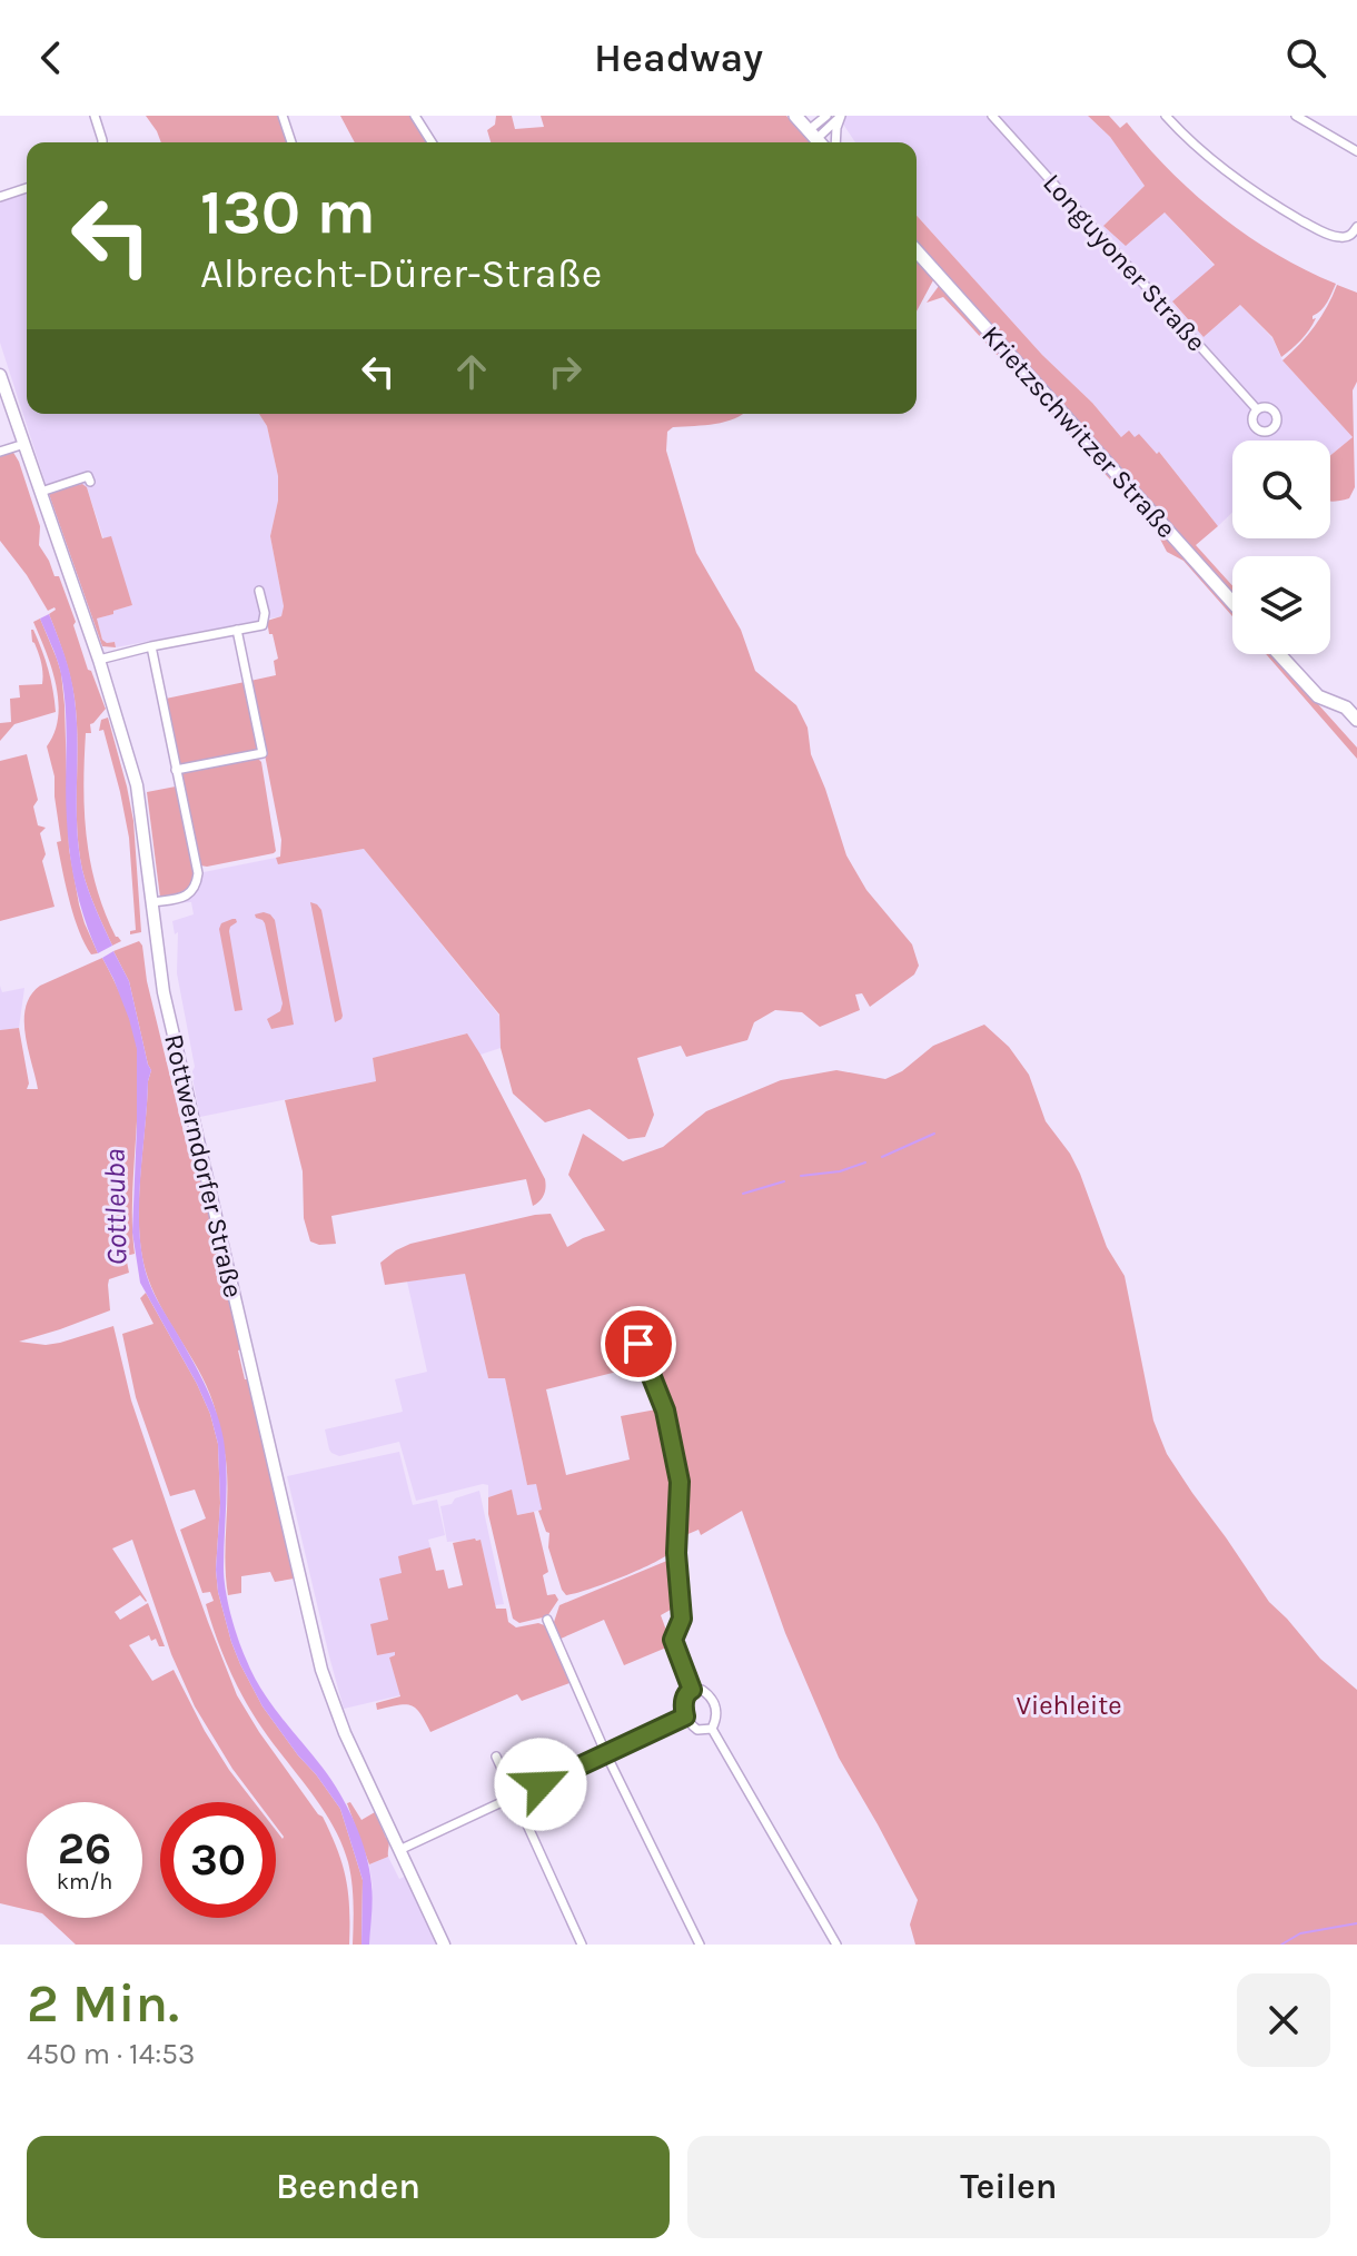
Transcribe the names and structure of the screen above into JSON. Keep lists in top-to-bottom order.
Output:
{
  "streets": {
    "main road": ["Krietzschwitzer Straße", "Rottwerndorfer Straße"],
    "street": ["Longuyoner Straße"]
  },
  "water": ["Gottleuba"],
  "parks": ["Viehleite"],
  "page": {
    "header": "Headway",
    "turn": ["130 m", "Albrecht-Dürer-Straße"],
    "speed": "26 km/h",
    "limit": "30",
    "heading": ["2 Min.", "450 m · 14:53"],
    "buttons": ["Beenden", "Teilen"]
  }
}
